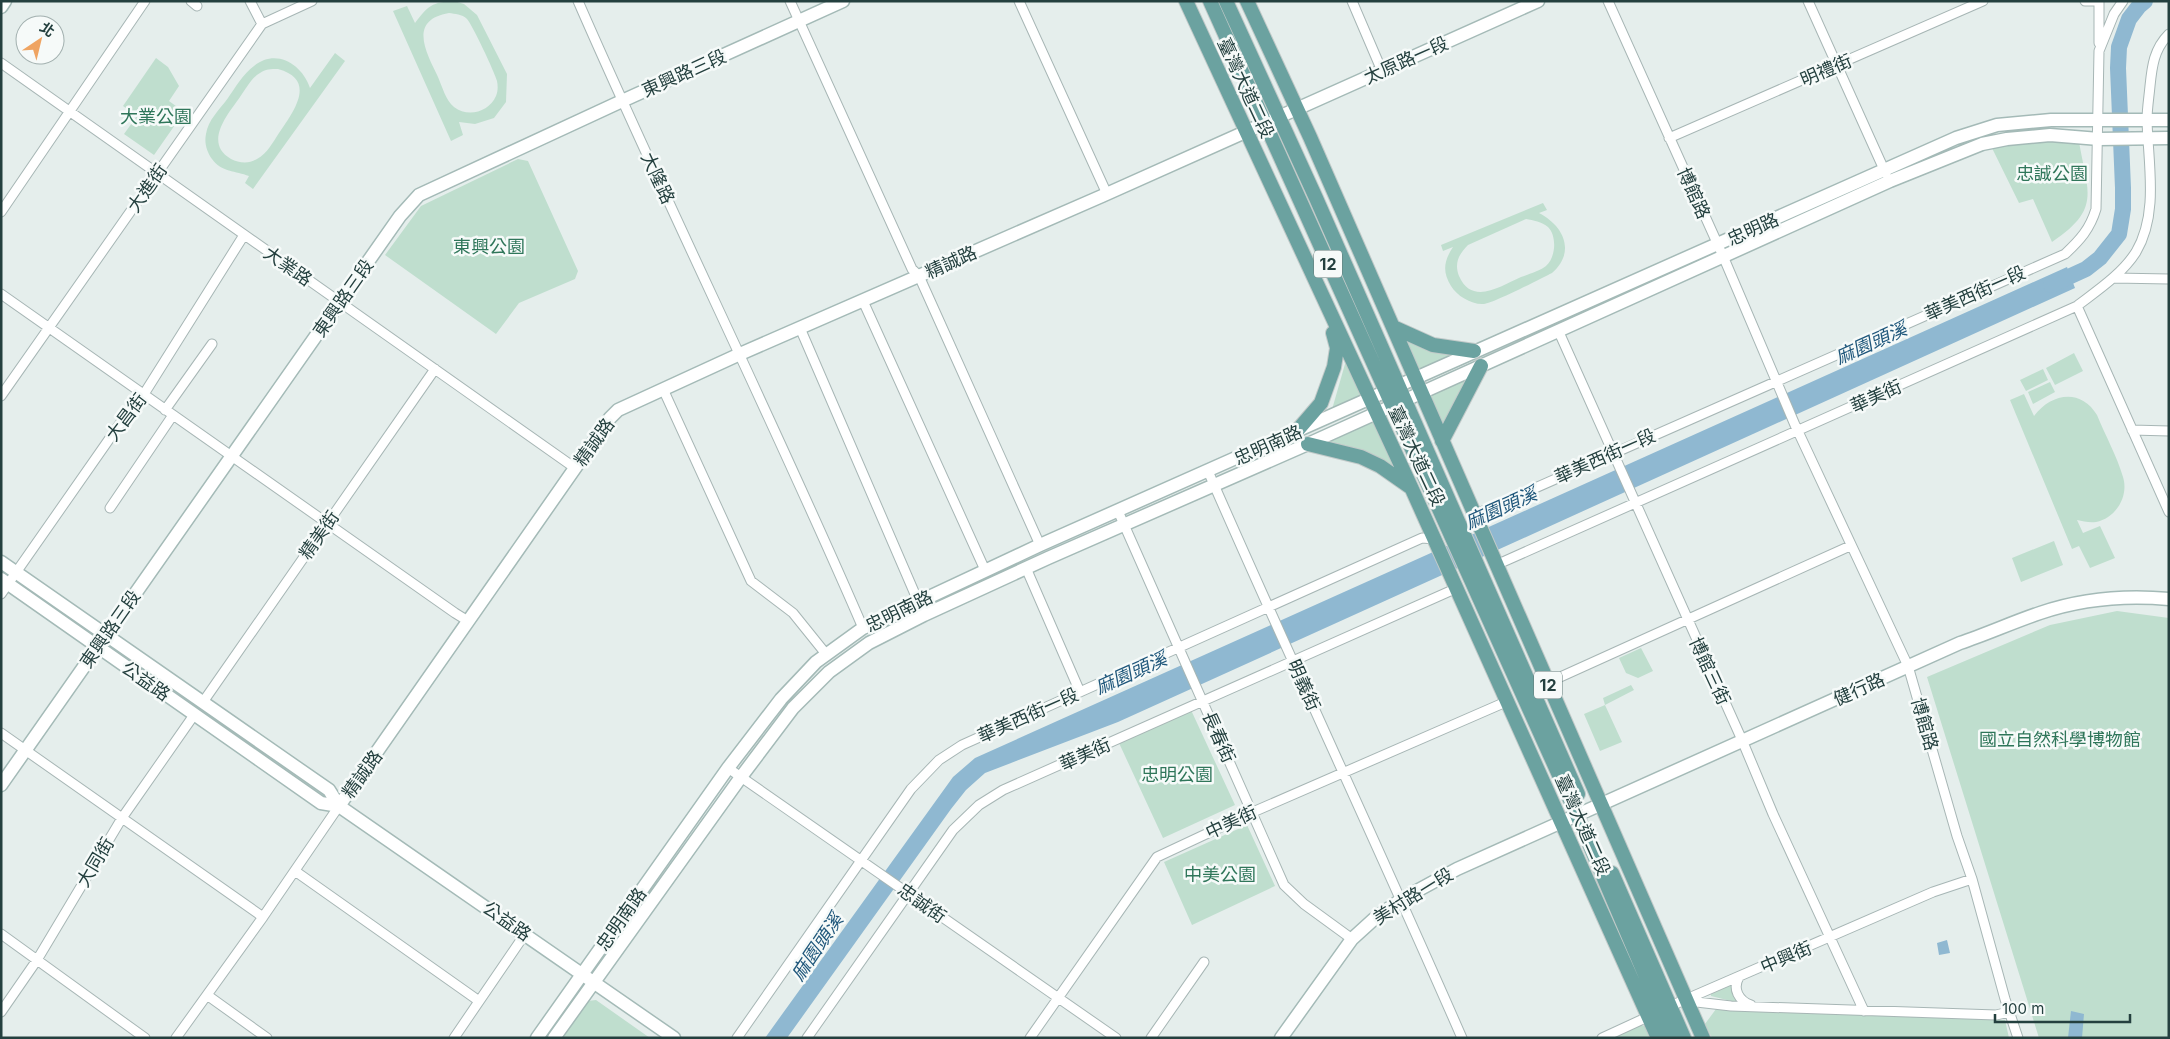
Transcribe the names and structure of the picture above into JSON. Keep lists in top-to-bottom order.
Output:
{
  "streets": {
    "main road": [
      "太原路一段",
      "東興路三段",
      "臺灣大道二段",
      "忠明路",
      "精誠路",
      "12",
      "忠明南路",
      "公益路",
      "健行路",
      "美村路一段"
    ],
    "street": [
      "明禮街",
      "大隆路",
      "大進街",
      "博館路",
      "大業路",
      "華美西街一段",
      "華美街",
      "大昌街",
      "精美街",
      "博館三街",
      "明義街",
      "長春街",
      "中美街",
      "大同街",
      "忠誠街",
      "中興街"
    ]
  },
  "crossings": [
    ["太原路一段", "臺灣大道二段"],
    ["太原路一段", "精誠路"],
    ["明禮街", "博館路"],
    ["東興路三段", "大隆路"],
    ["東興路三段", "大業路"],
    ["東興路三段", "公益路"],
    ["臺灣大道二段", "忠明路"],
    ["臺灣大道二段", "精誠路"],
    ["臺灣大道二段", "華美西街一段"],
    ["臺灣大道二段", "華美街"],
    ["臺灣大道二段", "忠明南路"],
    ["臺灣大道二段", "健行路"],
    ["臺灣大道二段", "中美街"],
    ["臺灣大道二段", "美村路一段"],
    ["臺灣大道二段", "中興街"],
    ["大隆路", "精誠路"],
    ["大隆路", "忠明南路"],
    ["大進街", "大業路"],
    ["博館路", "忠明路"],
    ["博館路", "華美西街一段"],
    ["博館路", "華美街"],
    ["博館路", "健行路"],
    ["博館路", "中興街"],
    ["忠明路", "華美西街一段"],
    ["忠明路", "華美街"],
    ["忠明路", "忠明南路"],
    ["忠明路", "博館三街"],
    ["精誠路", "大業路"],
    ["精誠路", "公益路"],
    ["大業路", "大昌街"],
    ["大業路", "精美街"],
    ["華美西街一段", "博館三街"],
    ["華美西街一段", "明義街"],
    ["華美西街一段", "長春街"],
    ["華美西街一段", "忠誠街"],
    ["華美街", "博館三街"],
    ["華美街", "明義街"],
    ["華美街", "長春街"],
    ["華美街", "忠誠街"],
    ["大昌街", "公益路"],
    ["忠明南路", "公益路"],
    ["忠明南路", "明義街"],
    ["忠明南路", "長春街"],
    ["忠明南路", "忠誠街"],
    ["精美街", "公益路"],
    ["博館三街", "健行路"],
    ["博館三街", "中興街"],
    ["公益路", "大同街"],
    ["明義街", "中美街"],
    ["明義街", "美村路一段"],
    ["健行路", "美村路一段"],
    ["長春街", "中美街"],
    ["長春街", "美村路一段"],
    ["中美街", "忠誠街"]
  ],
  "water": ["麻園頭溪"],
  "parks": [
    "大業公園",
    "忠誠公園",
    "東興公園",
    "國立自然科學博物館",
    "忠明公園",
    "中美公園"
  ],
  "scale_bar": "100 m",
  "north": "top right"
}
